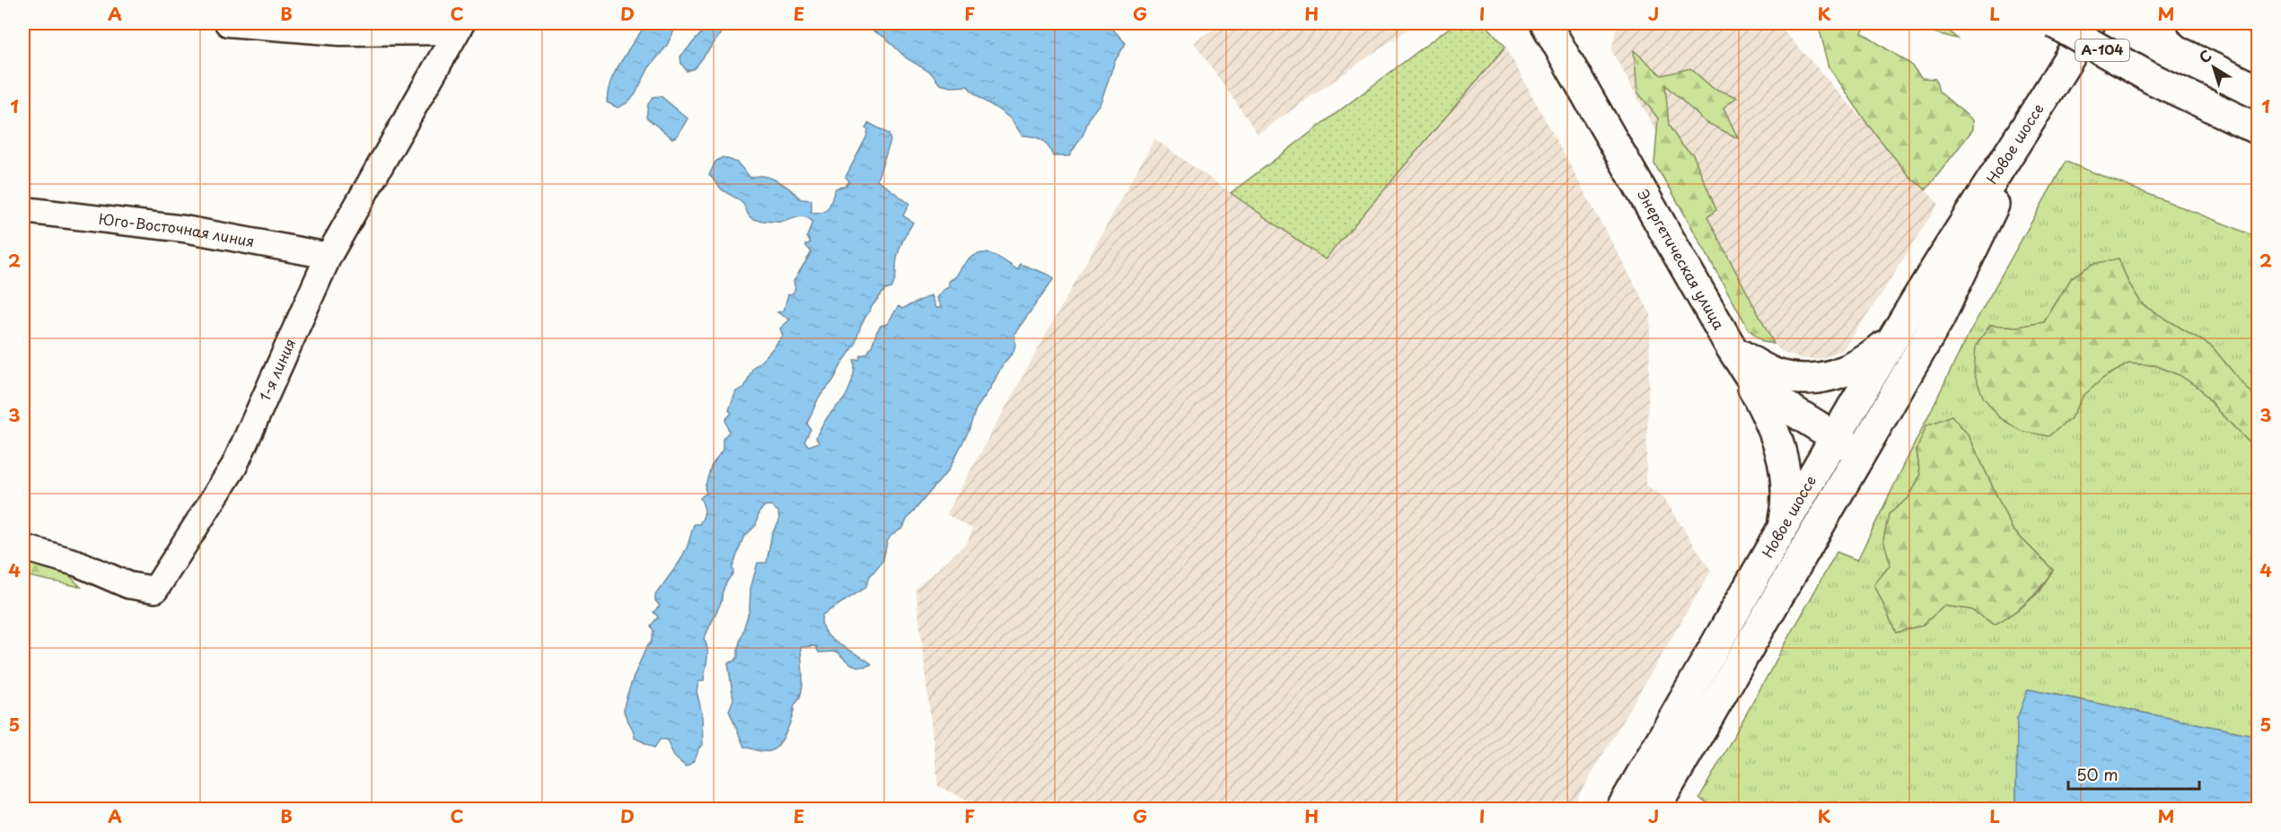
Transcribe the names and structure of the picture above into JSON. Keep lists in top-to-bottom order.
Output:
{
  "streets": {
    "main road": ["А-104", "Новое шоссе", "Энергетическая улица"],
    "street": ["Юго-Восточная линия", "1-я линия"]
  },
  "crossings": [
    ["А-104", "Новое шоссе"],
    ["А-104", "Энергетическая улица"],
    ["Новое шоссе", "Энергетическая улица"],
    ["Юго-Восточная линия", "1-я линия"]
  ],
  "scale_bar": "50 m",
  "north": "top left",
  "grid": {
    "columns": [
      "A",
      "B",
      "C",
      "D",
      "E",
      "F",
      "G",
      "H",
      "I",
      "J",
      "K",
      "L",
      "M"
    ],
    "rows": [
      "1",
      "2",
      "3",
      "4",
      "5"
    ]
  }
}
